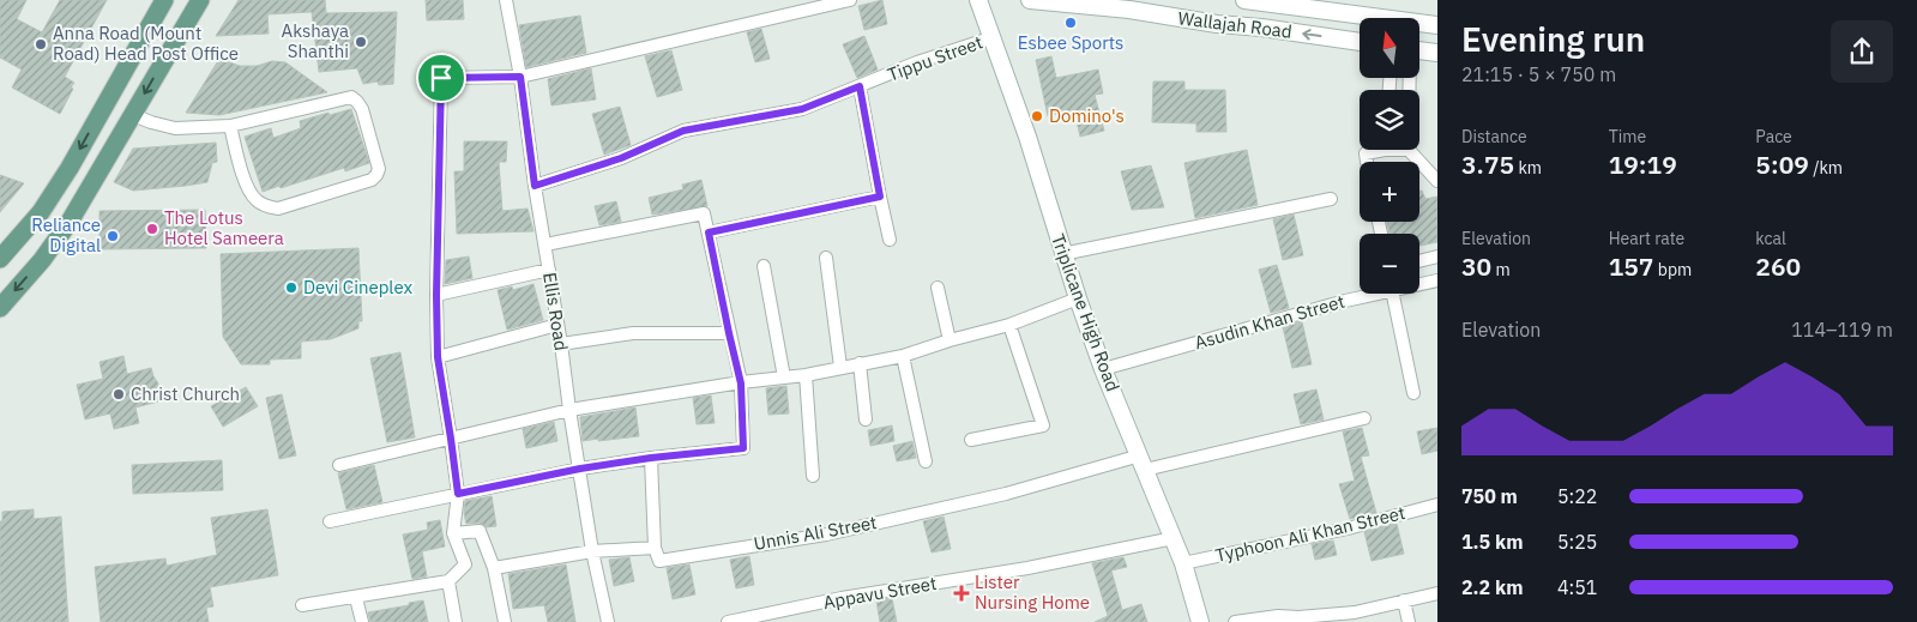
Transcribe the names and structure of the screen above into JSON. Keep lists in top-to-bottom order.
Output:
{
  "streets": {
    "main road": ["Wallajah Road", "Triplicane High Road"],
    "street": [
      "Tippu Street",
      "Ellis Road",
      "Asudin Khan Street",
      "Unnis Ali Street",
      "Typhoon Ali Khan Street",
      "Appavu Street"
    ]
  },
  "crossings": [
    ["Tippu Street", "Ellis Road"],
    ["Tippu Street", "Triplicane High Road"],
    ["Triplicane High Road", "Asudin Khan Street"],
    ["Triplicane High Road", "Unnis Ali Street"],
    ["Triplicane High Road", "Typhoon Ali Khan Street"],
    ["Triplicane High Road", "Appavu Street"]
  ],
  "places": {
    "other": [
      "Esbee Sports",
      "Akshaya Shanthi",
      "Anna Road (Mount Road) Head Post Office",
      "Domino's",
      "The Lotus Hotel Sameera",
      "Reliance Digital",
      "Devi Cineplex",
      "Christ Church"
    ],
    "health": ["Lister Nursing Home"]
  },
  "north": "top",
  "page": {
    "heading": ["Evening run", "21:15 · 5 × 750 m"],
    "map_buttons": ["+", "−"],
    "stats": [
      ["Distance", "3.75 km"],
      ["Time", "19:19"],
      ["Pace", "5:09 /km"],
      ["Elevation", "30 m"],
      ["Heart rate", "157 bpm"],
      ["kcal", "260"]
    ],
    "chart": ["Elevation", "114–119 m"],
    "list": [
      {
        "name": "750 m",
        "note": "5:22"
      },
      {
        "name": "1.5 km",
        "note": "5:25"
      },
      {
        "name": "2.2 km",
        "note": "4:51"
      }
    ]
  }
}
